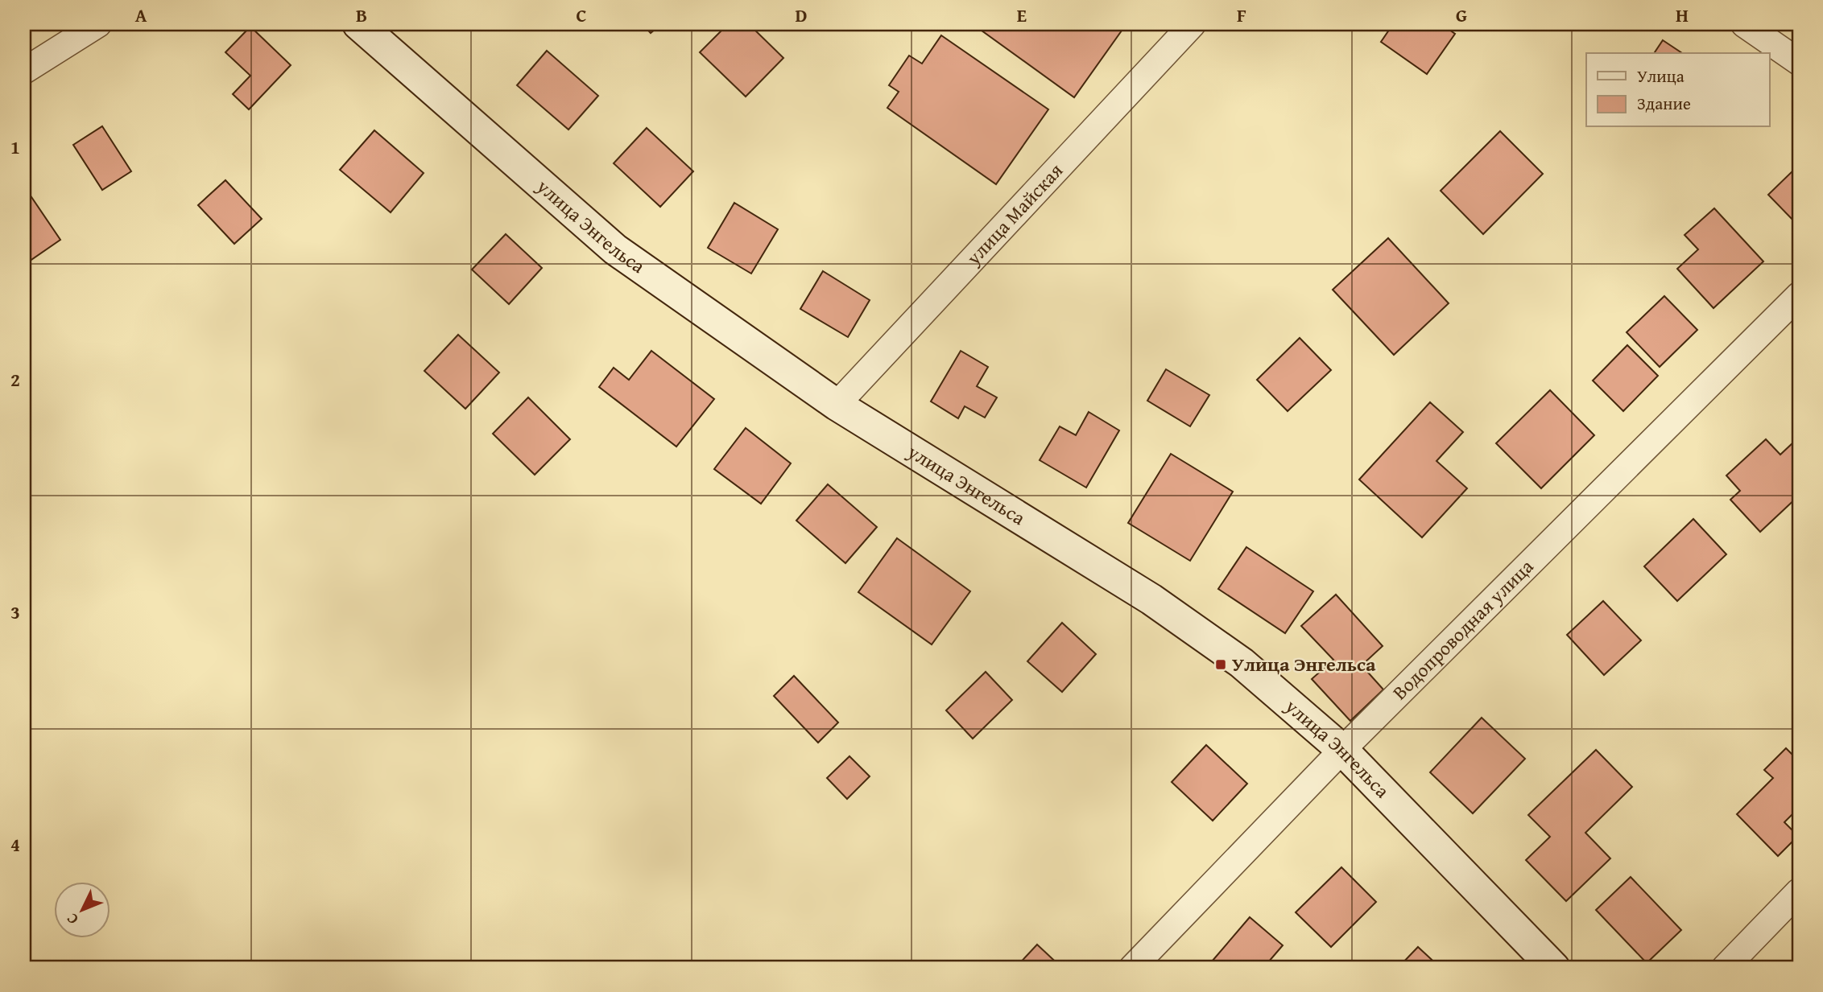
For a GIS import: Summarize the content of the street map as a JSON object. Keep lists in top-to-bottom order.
{
  "streets": {
    "street": ["улица Майская", "улица Энгельса", "Водопроводная улица"]
  },
  "crossings": [
    ["улица Майская", "улица Энгельса"],
    ["улица Энгельса", "Водопроводная улица"]
  ],
  "places": {
    "transit": ["Улица Энгельса"]
  },
  "legend": ["Улица", "Здание"],
  "north": "bottom left",
  "grid": {
    "columns": [
      "A",
      "B",
      "C",
      "D",
      "E",
      "F",
      "G",
      "H"
    ],
    "rows": [
      "1",
      "2",
      "3",
      "4"
    ]
  }
}
